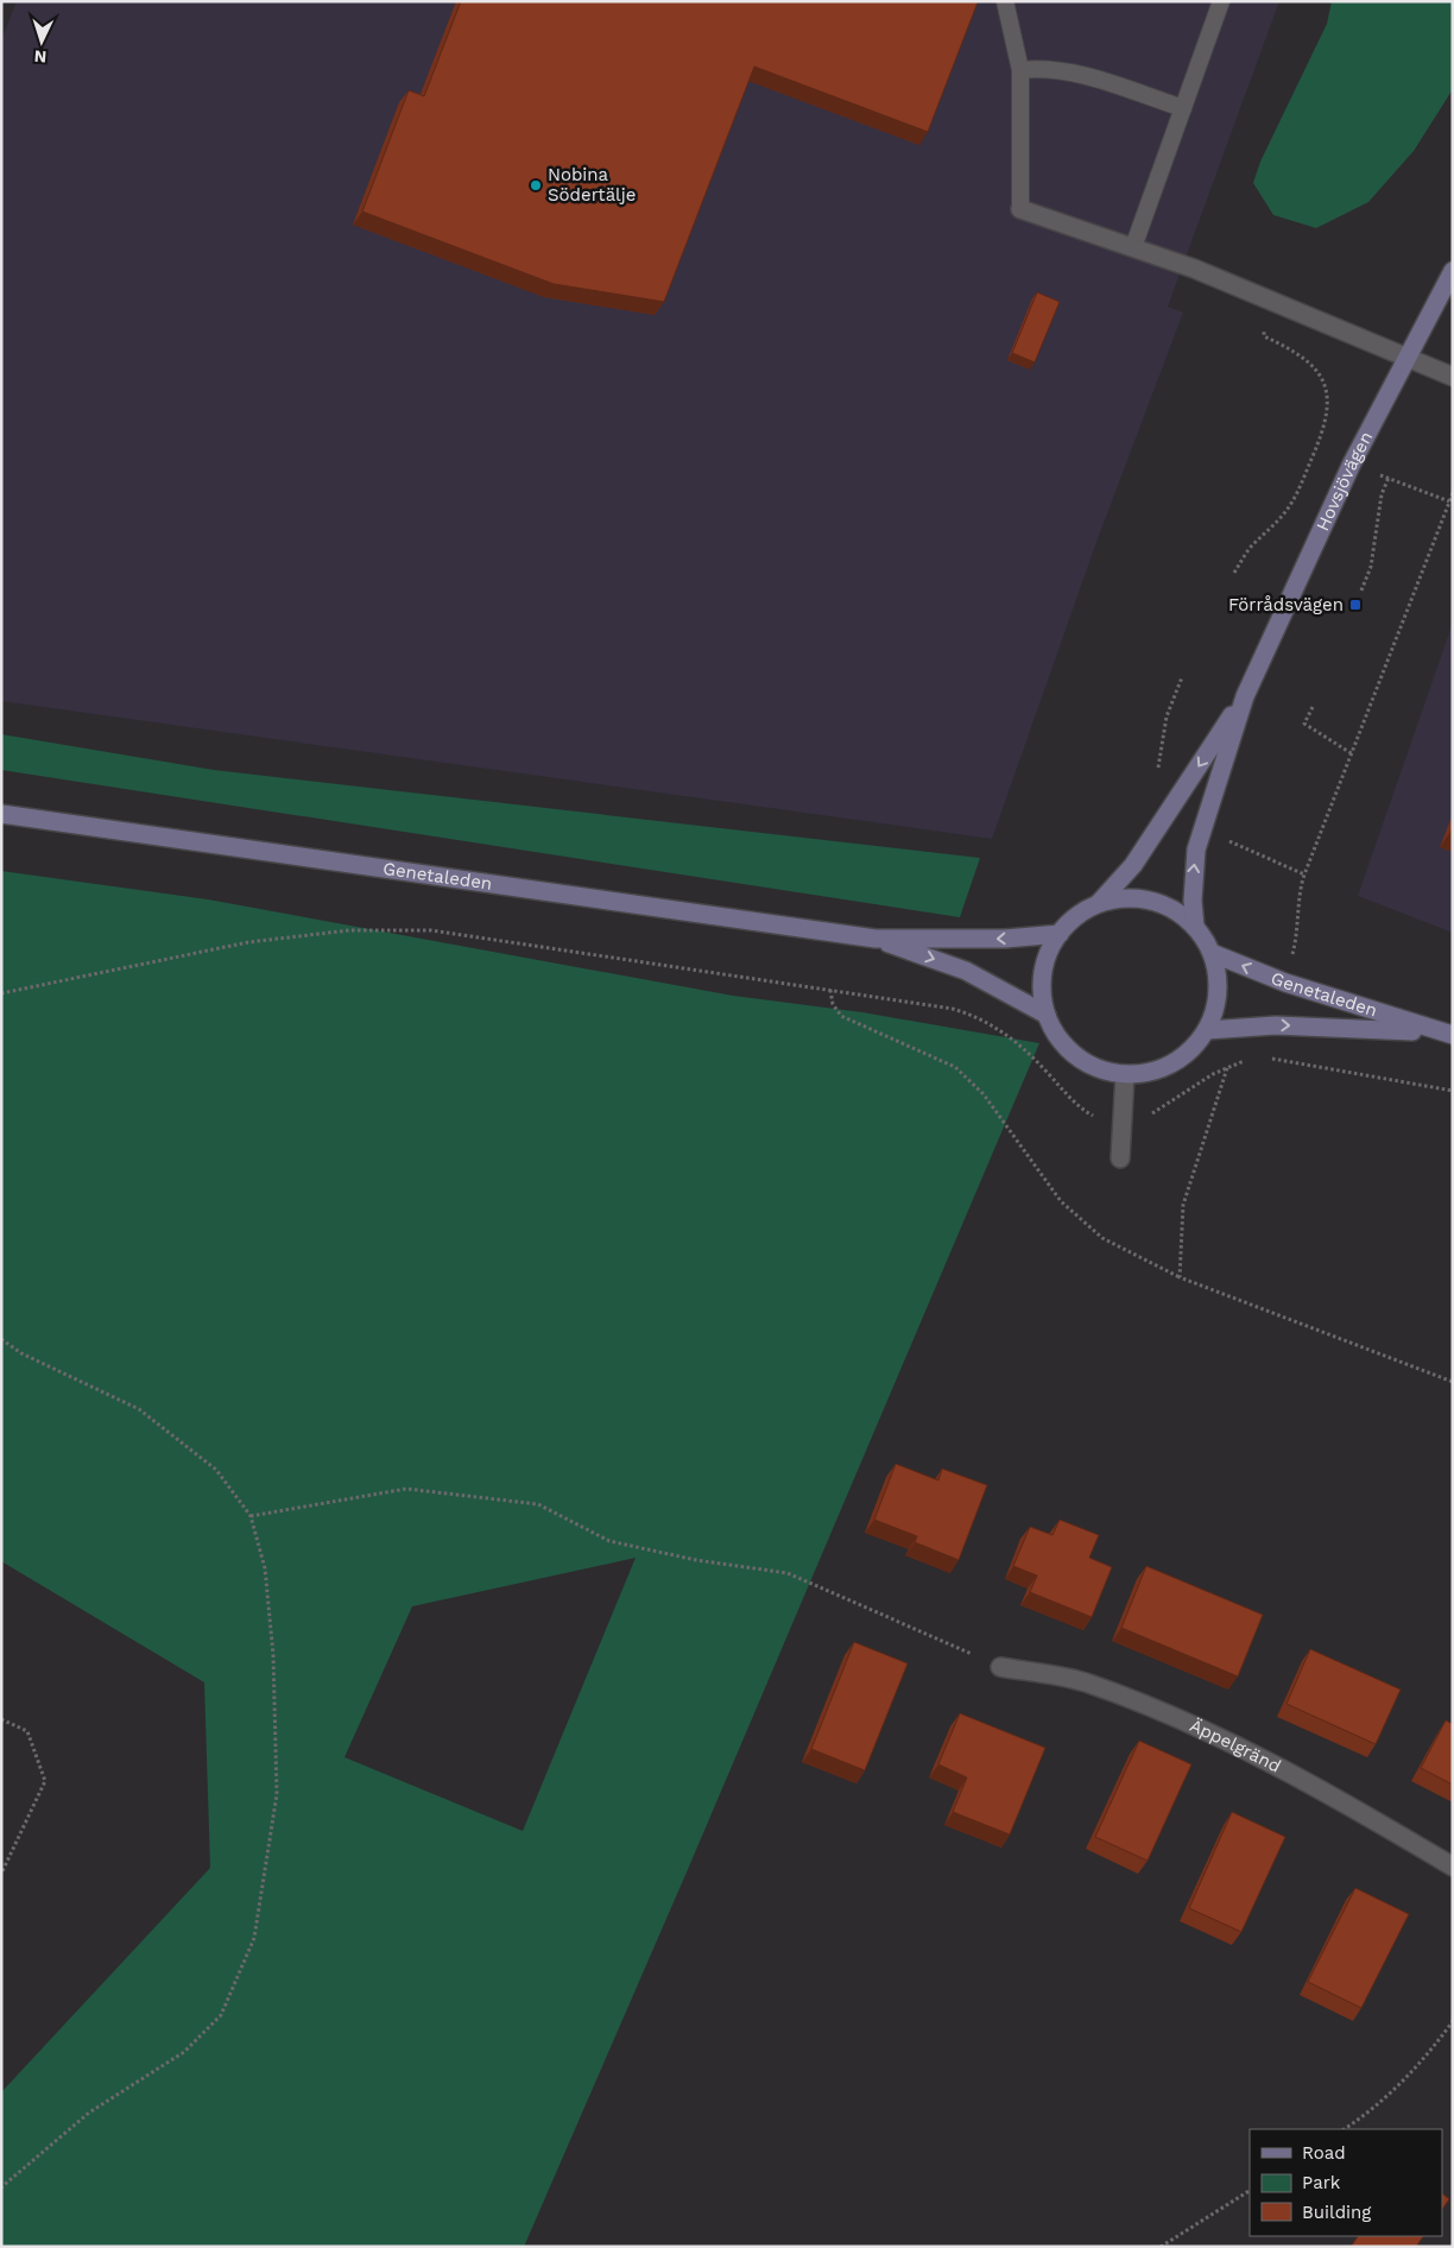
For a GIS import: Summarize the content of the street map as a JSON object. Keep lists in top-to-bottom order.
{
  "streets": {
    "main road": ["Hovsjövägen", "Genetaleden"],
    "street": ["Äppelgränd"]
  },
  "crossings": [
    ["Hovsjövägen", "Genetaleden"]
  ],
  "places": {
    "other": ["Nobina Södertälje"],
    "transit": ["Förrådsvägen"]
  },
  "legend": ["Road", "Park", "Building"],
  "north": "bottom"
}
